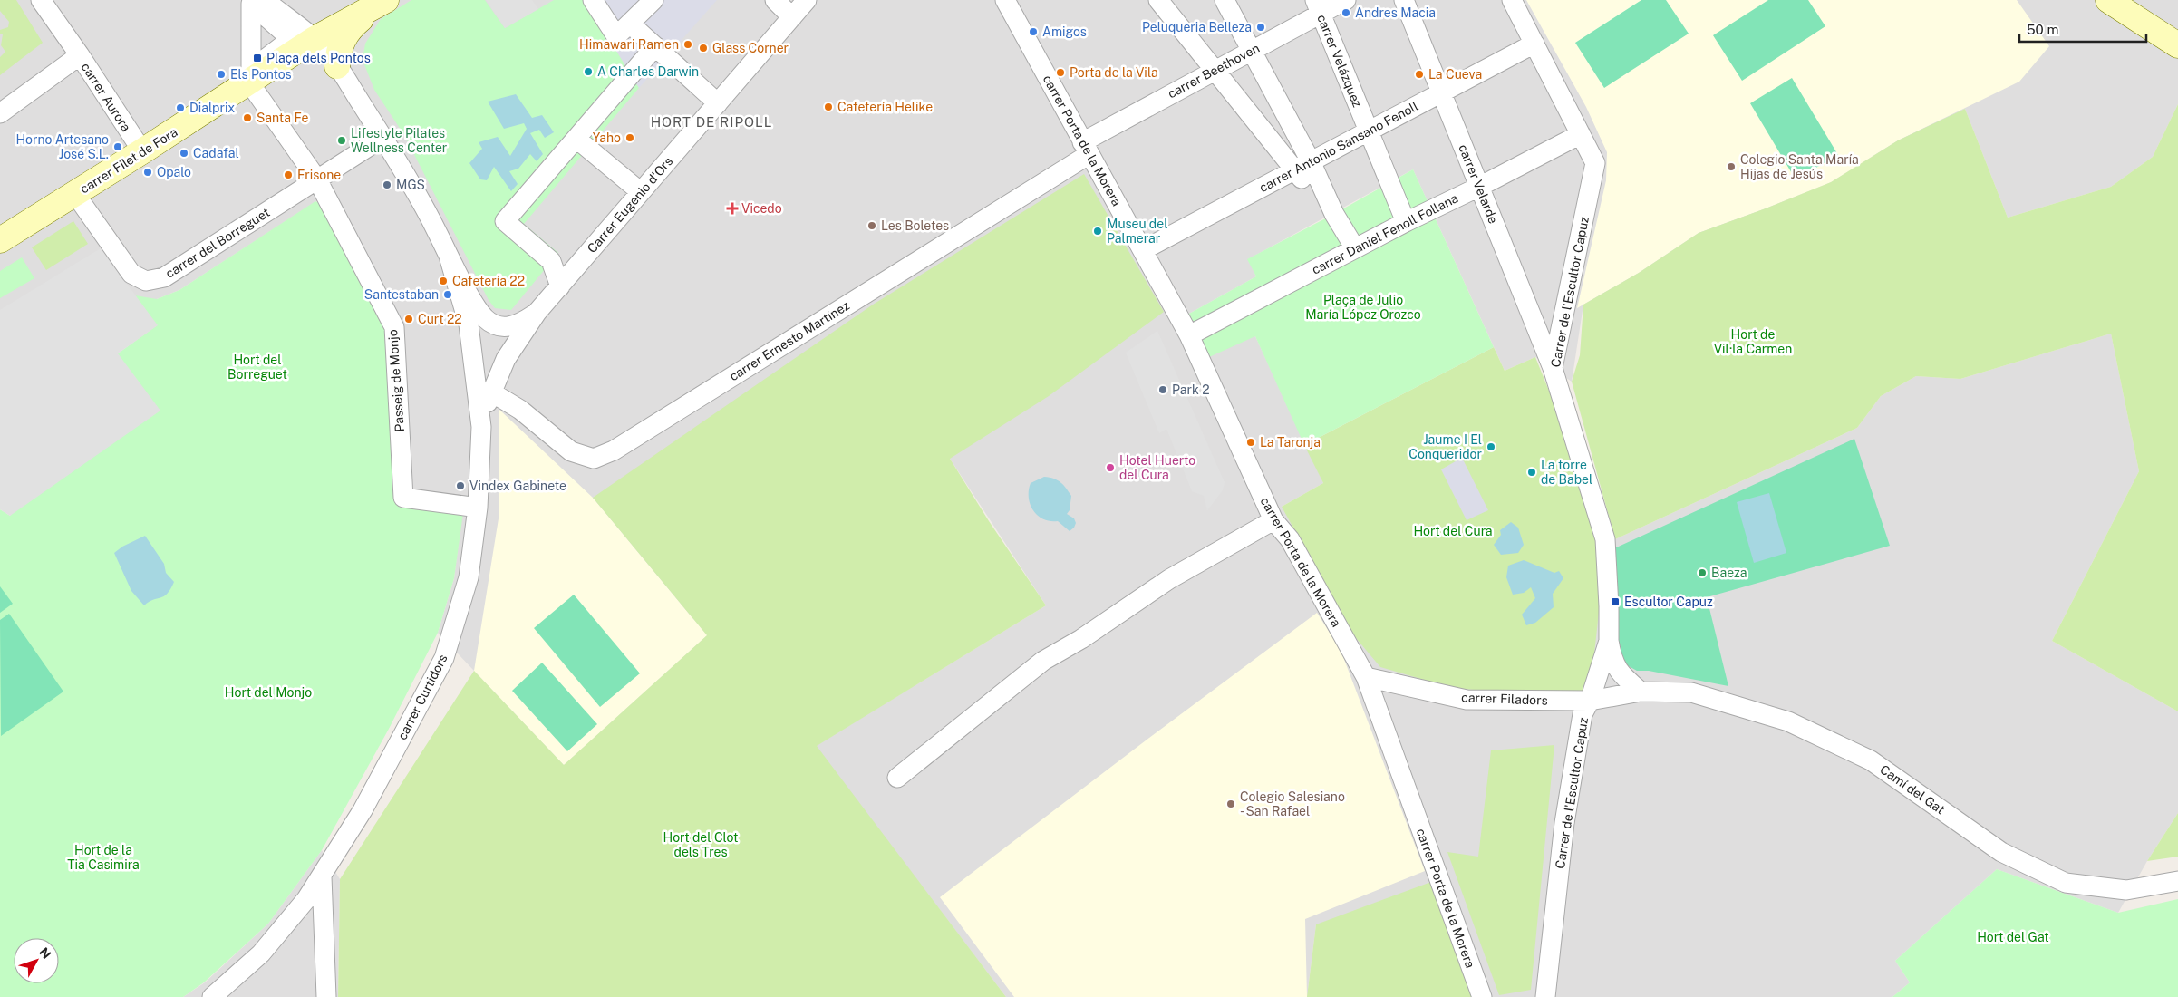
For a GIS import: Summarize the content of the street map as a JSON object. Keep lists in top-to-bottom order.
{
  "streets": {
    "street": [
      "carrer Velázquez",
      "carrer Beethoven",
      "carrer Aurora",
      "carrer Porta de la Morera",
      "carrer Antonio Sansano Fenoll",
      "carrer Filet de Fora",
      "carrer Velarde",
      "Carrer Eugenio d'Ors",
      "carrer Daniel Fenoll Follana",
      "carrer del Borreguet",
      "Carrer de l'Escultor Capuz",
      "carrer Ernesto Martínez",
      "Passeig de Monjo",
      "carrer Curtidors",
      "carrer Filadors",
      "Camí del Gat"
    ]
  },
  "crossings": [
    ["carrer Velázquez", "carrer Beethoven"],
    ["carrer Velázquez", "carrer Antonio Sansano Fenoll"],
    ["carrer Velázquez", "carrer Daniel Fenoll Follana"],
    ["carrer Beethoven", "carrer Porta de la Morera"],
    ["carrer Beethoven", "carrer Ernesto Martínez"],
    ["carrer Aurora", "carrer Filet de Fora"],
    ["carrer Porta de la Morera", "carrer Antonio Sansano Fenoll"],
    ["carrer Porta de la Morera", "carrer Daniel Fenoll Follana"],
    ["carrer Porta de la Morera", "carrer Ernesto Martínez"],
    ["carrer Porta de la Morera", "carrer Filadors"],
    ["carrer Antonio Sansano Fenoll", "carrer Velarde"],
    ["carrer Antonio Sansano Fenoll", "Carrer de l'Escultor Capuz"],
    ["carrer Filet de Fora", "carrer del Borreguet"],
    ["carrer Filet de Fora", "carrer Curtidors"],
    ["carrer Velarde", "carrer Daniel Fenoll Follana"],
    ["carrer Velarde", "Carrer de l'Escultor Capuz"],
    ["Carrer Eugenio d'Ors", "carrer Ernesto Martínez"],
    ["Carrer Eugenio d'Ors", "carrer Curtidors"],
    ["carrer Daniel Fenoll Follana", "Carrer de l'Escultor Capuz"],
    ["carrer del Borreguet", "Passeig de Monjo"],
    ["carrer del Borreguet", "carrer Curtidors"],
    ["Carrer de l'Escultor Capuz", "carrer Filadors"],
    ["Carrer de l'Escultor Capuz", "Camí del Gat"],
    ["Passeig de Monjo", "carrer Curtidors"],
    ["carrer Filadors", "Camí del Gat"]
  ],
  "districts": ["HORT DE RIPOLL"],
  "parks": [
    "Plaça de Julio María López Orozco",
    "Hort de Vil·la Carmen",
    "Hort del Borreguet",
    "Hort del Cura",
    "Hort del Monjo",
    "Hort del Clot dels Tres",
    "Hort de la Tia Casimira",
    "Hort del Gat"
  ],
  "places": {
    "other": [
      "Andres Macia",
      "Peluqueria Belleza",
      "Amigos",
      "Himawari Ramen",
      "Glass Corner",
      "A Charles Darwin",
      "Porta de la Vila",
      "Els Pontos",
      "La Cueva",
      "Cafetería Helike",
      "Dialprix",
      "Santa Fe",
      "Yaho",
      "Lifestyle Pilates Wellness Center",
      "Horno Artesano José S.L.",
      "Cadafal",
      "Colegio Santa María Hijas de Jesús",
      "Opalo",
      "Frisone",
      "MGS",
      "Les Boletes",
      "Museu del Palmerar",
      "Cafetería 22",
      "Santestaban",
      "Curt 22",
      "Park 2",
      "La Taronja",
      "Jaume I El Conqueridor",
      "Hotel Huerto del Cura",
      "La torre de Babel",
      "Vindex Gabinete",
      "Baeza",
      "Colegio Salesiano - San Rafael"
    ],
    "transit": ["Plaça dels Pontos", "Escultor Capuz"],
    "health": ["Vicedo"]
  },
  "scale_bar": "50 m",
  "north": "top right"
}
